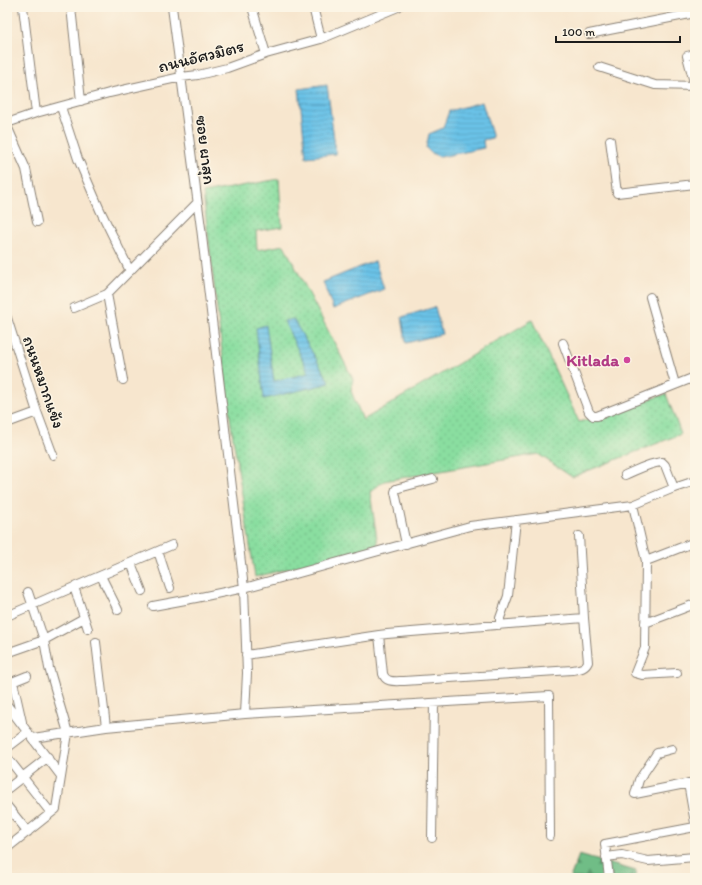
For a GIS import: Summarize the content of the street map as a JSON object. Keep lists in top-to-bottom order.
{
  "streets": {
    "street": ["ถนนอัศวมิตร", "ซอย ผาสุก", "ถนนหมากแข้ง"]
  },
  "crossings": [
    ["ถนนอัศวมิตร", "ซอย ผาสุก"]
  ],
  "places": ["Kitlada"],
  "scale_bar": "100 m"
}
